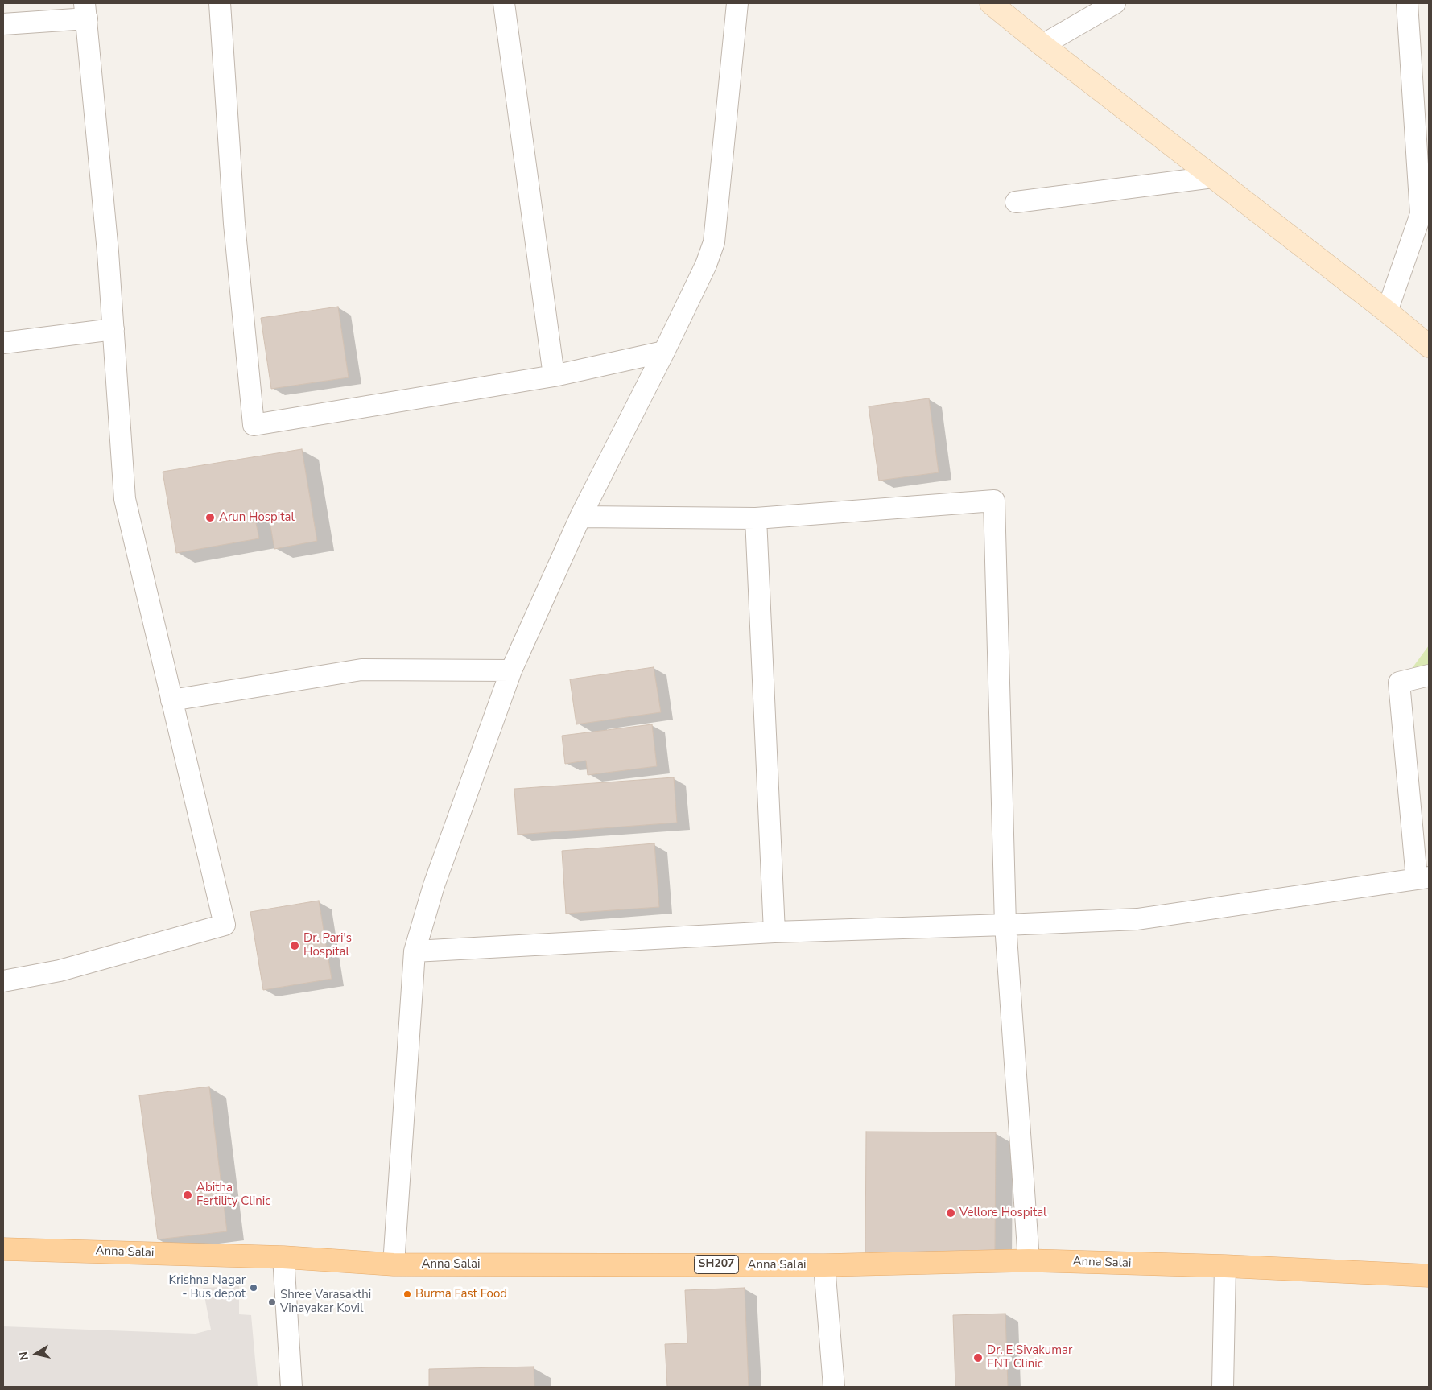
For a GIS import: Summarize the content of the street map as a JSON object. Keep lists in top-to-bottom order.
{
  "streets": {
    "main road": ["Anna Salai", "SH207"]
  },
  "places": [
    "Arun Hospital",
    "Dr. Pari's Hospital",
    "Abitha Fertility Clinic",
    "Vellore Hospital",
    "Krishna Nagar - Bus depot",
    "Burma Fast Food",
    "Shree Varasakthi Vinayakar Kovil",
    "Dr. E Sivakumar ENT Clinic"
  ],
  "north": "left"
}
